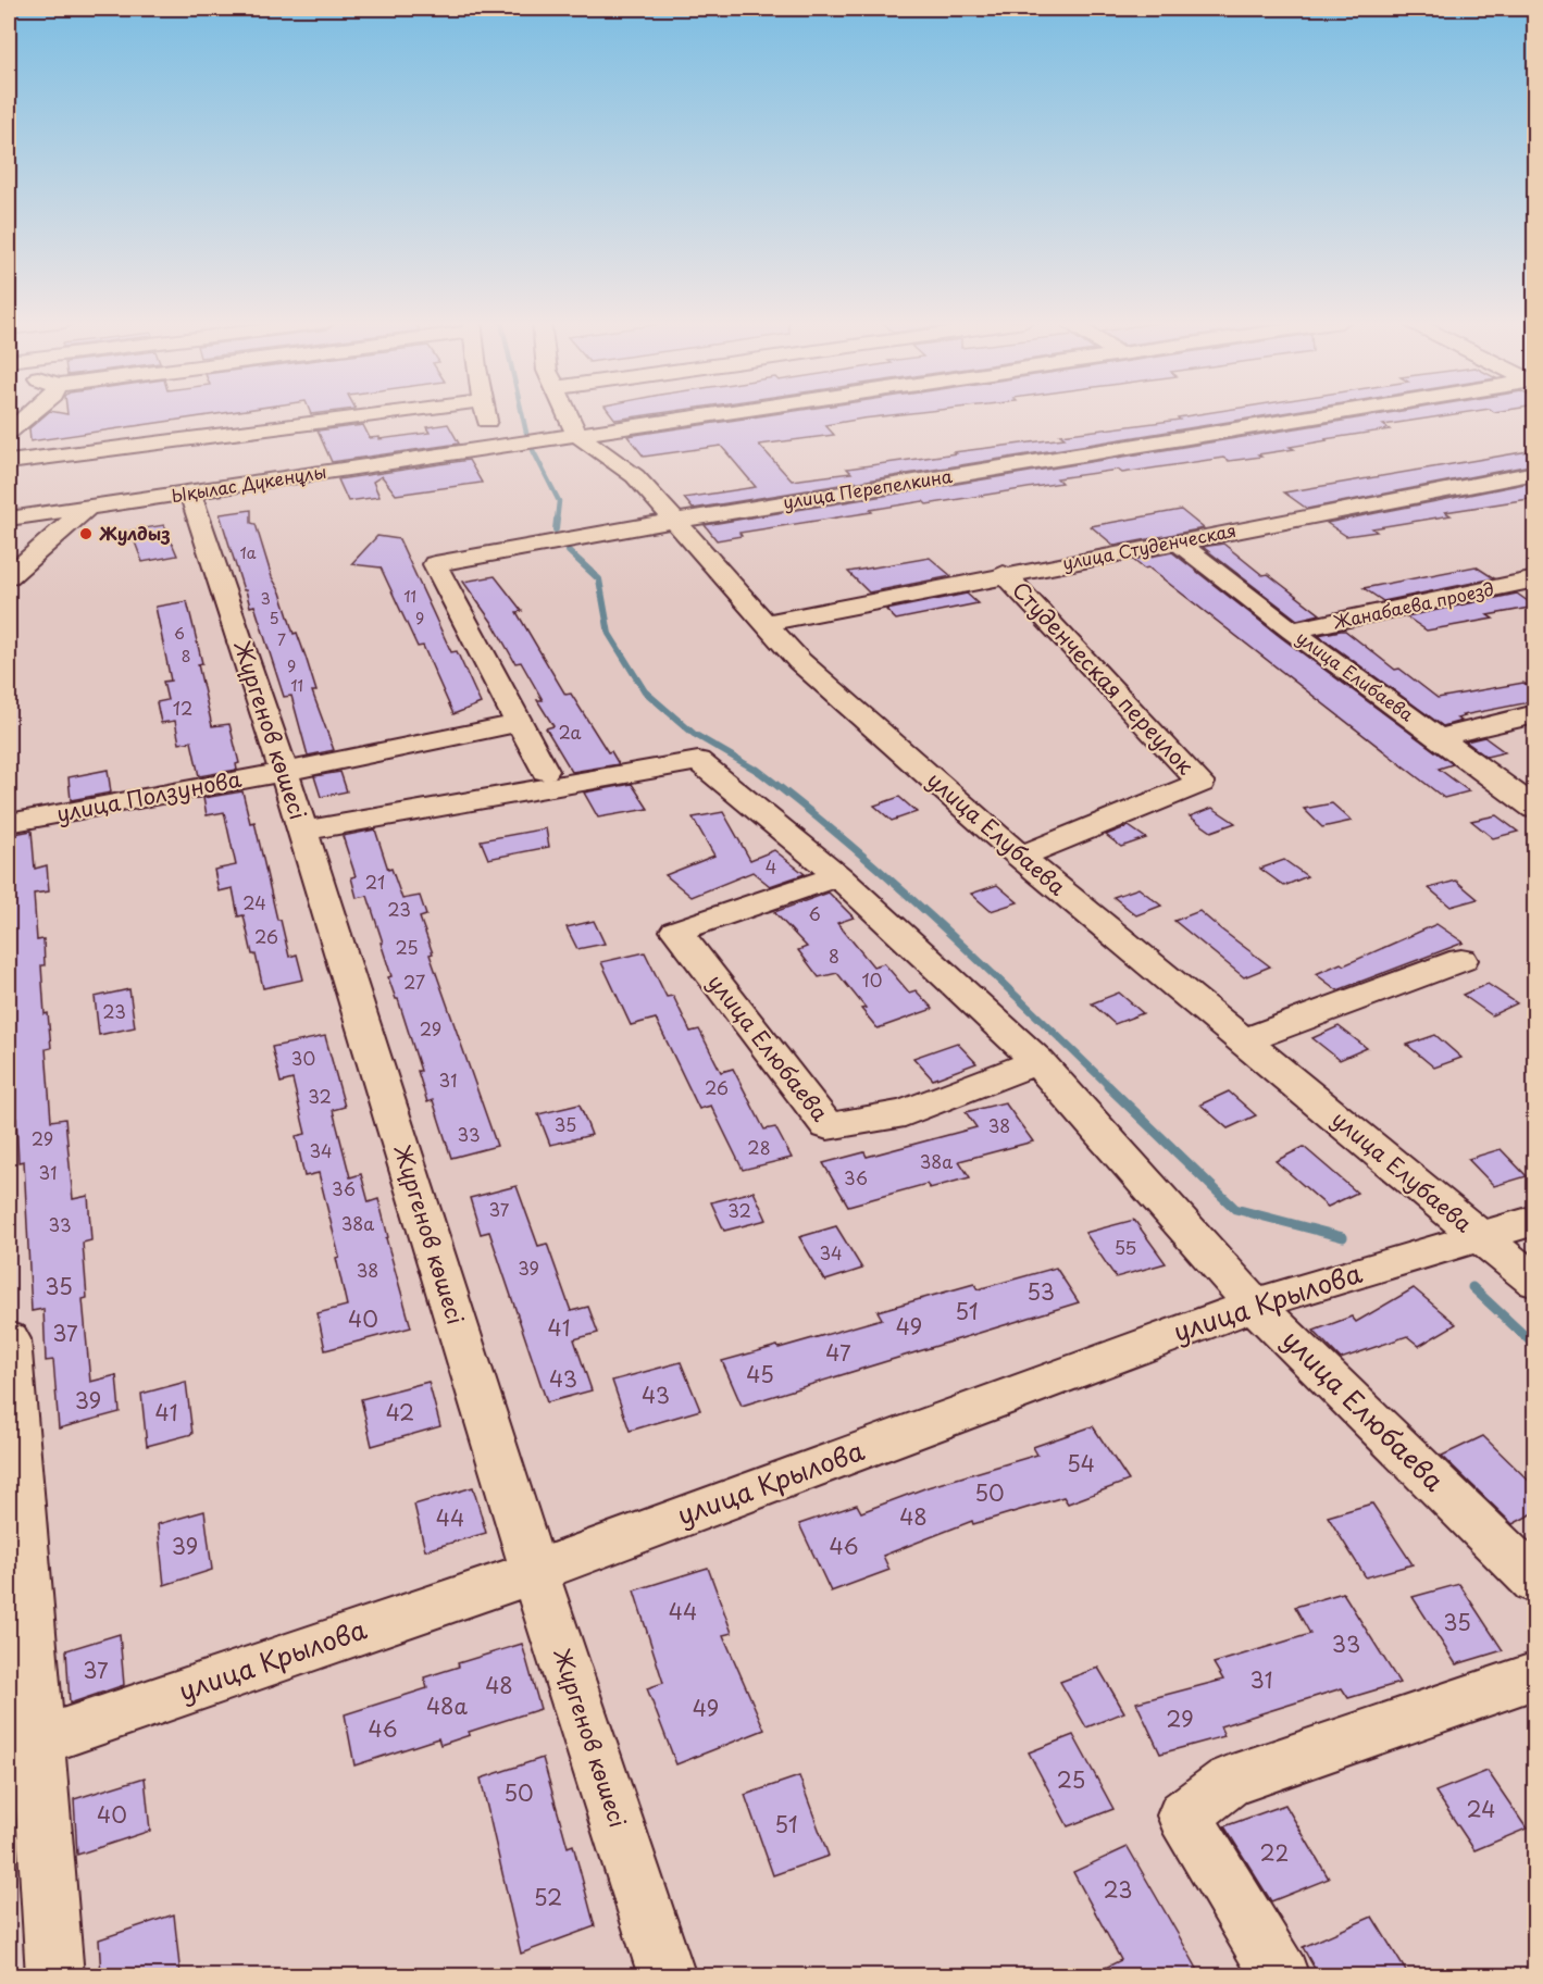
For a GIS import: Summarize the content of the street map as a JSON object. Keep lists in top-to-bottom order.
{
  "streets": {
    "street": [
      "Ықылас Дүкенұлы",
      "улица Перепелкина",
      "улица Студенческая",
      "Жанабаева проезд",
      "улица Елибаева",
      "Студенческая переулок",
      "Жүргенов көшесі",
      "улица Ползунова",
      "улица Елубаева",
      "улица Елюбаева",
      "улица Крылова"
    ]
  },
  "crossings": [
    ["Ықылас Дүкенұлы", "Жүргенов көшесі"],
    ["Ықылас Дүкенұлы", "улица Елубаева"],
    ["улица Перепелкина", "улица Ползунова"],
    ["улица Перепелкина", "улица Елубаева"],
    ["улица Студенческая", "улица Елибаева"],
    ["улица Студенческая", "Студенческая переулок"],
    ["улица Студенческая", "улица Елубаева"],
    ["Жанабаева проезд", "улица Елибаева"],
    ["Студенческая переулок", "улица Елубаева"],
    ["Жүргенов көшесі", "улица Ползунова"],
    ["Жүргенов көшесі", "улица Елюбаева"],
    ["Жүргенов көшесі", "улица Крылова"],
    ["улица Елубаева", "улица Крылова"],
    ["улица Елюбаева", "улица Крылова"]
  ],
  "places": ["Жулдыз"],
  "house_numbers": [
    "1а",
    "11",
    "3",
    "5",
    "9",
    "6",
    "7",
    "8",
    "9",
    "11",
    "12",
    "2а",
    "4",
    "21",
    "24",
    "23",
    "6",
    "26",
    "25",
    "8",
    "10",
    "27",
    "23",
    "29",
    "30",
    "31",
    "26",
    "32",
    "35",
    "38",
    "33",
    "29",
    "28",
    "34",
    "38а",
    "31",
    "36",
    "36",
    "37",
    "32",
    "38а",
    "33",
    "55",
    "34",
    "39",
    "38",
    "35",
    "53",
    "51",
    "40",
    "49",
    "41",
    "37",
    "47",
    "45",
    "43",
    "43",
    "39",
    "41",
    "42",
    "54",
    "50",
    "48",
    "44",
    "39",
    "46",
    "44",
    "35",
    "33",
    "37",
    "31",
    "48",
    "48а",
    "49",
    "29",
    "46",
    "25",
    "50",
    "24",
    "40",
    "51",
    "22",
    "23",
    "52"
  ]
}
